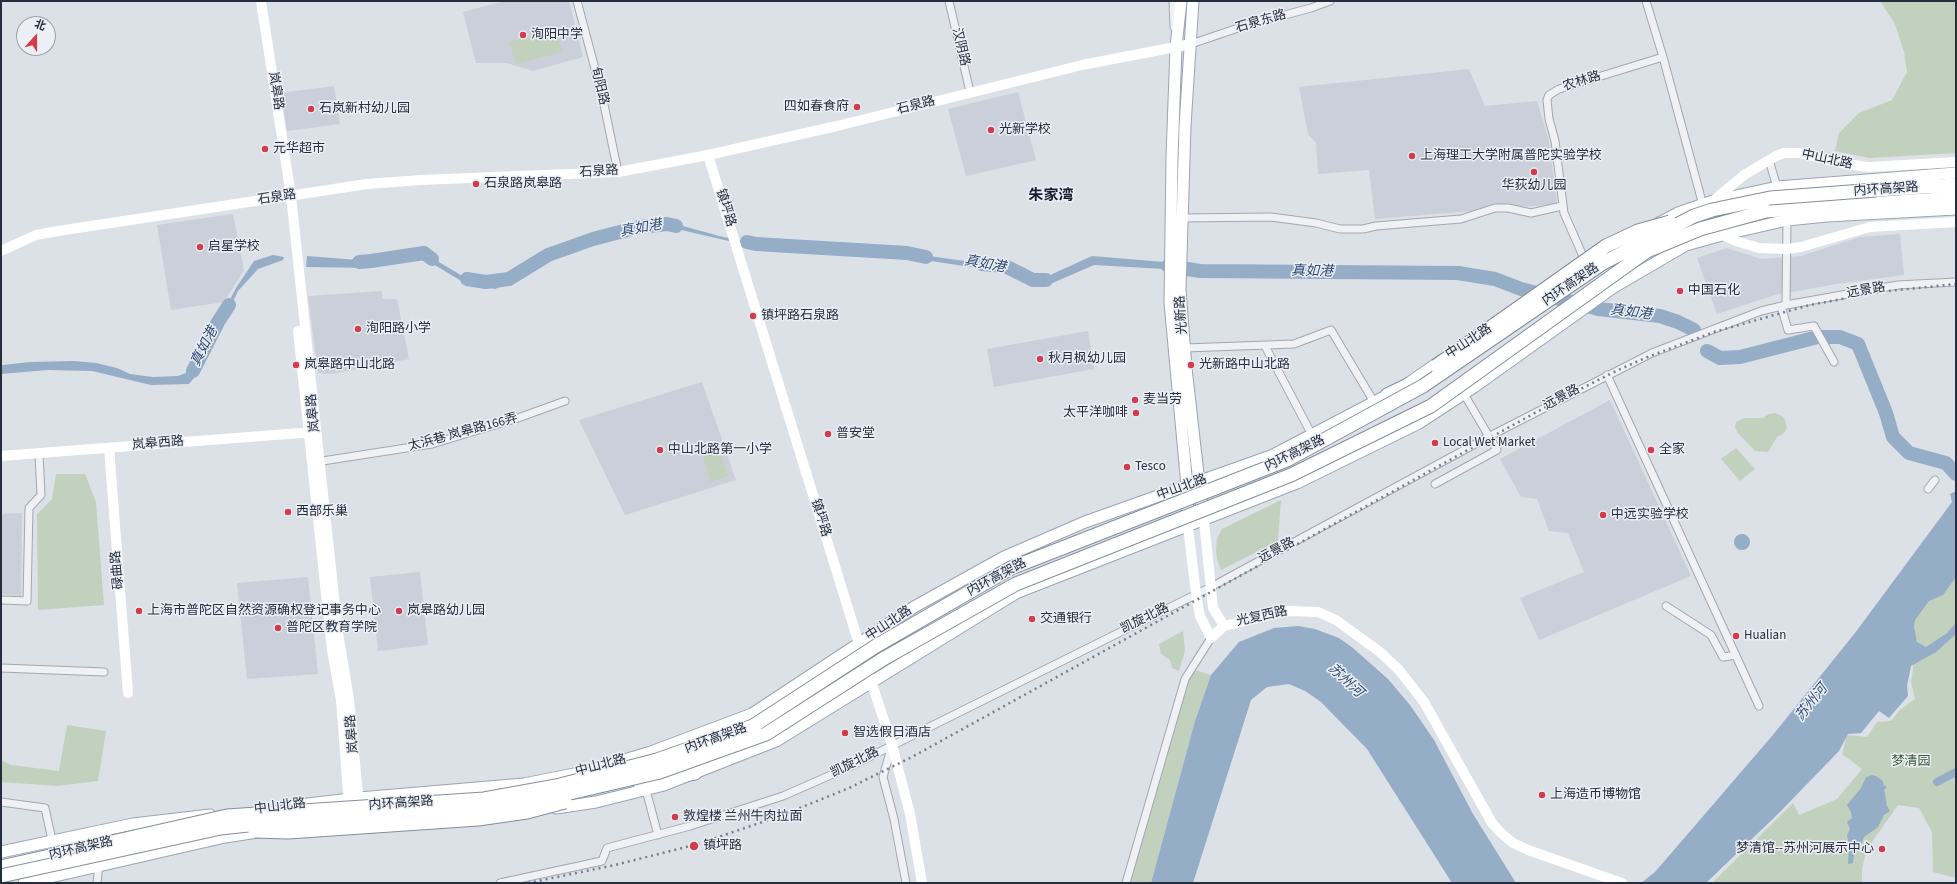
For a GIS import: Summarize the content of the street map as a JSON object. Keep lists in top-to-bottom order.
{
  "streets": {
    "highway": ["内环高架路"],
    "main road": [
      "岚皋路",
      "石泉路",
      "中山北路",
      "镇坪路",
      "光新路",
      "岚皋西路",
      "碌曲路",
      "光复西路"
    ],
    "street": [
      "石泉东路",
      "汉阴路",
      "农林路",
      "旬阳路",
      "远景路",
      "太浜巷 岚皋路166弄",
      "凯旋北路"
    ]
  },
  "crossings": [
    ["石泉东路", "石泉路"],
    ["石泉东路", "光新路"],
    ["汉阴路", "石泉路"],
    ["农林路", "中山北路"],
    ["旬阳路", "石泉路"],
    ["岚皋路", "石泉路"],
    ["岚皋路", "中山北路"],
    ["岚皋路", "太浜巷 岚皋路166弄"],
    ["岚皋路", "岚皋西路"],
    ["石泉路", "镇坪路"],
    ["石泉路", "光新路"],
    ["中山北路", "内环高架路"],
    ["中山北路", "镇坪路"],
    ["中山北路", "光新路"],
    ["镇坪路", "凯旋北路"],
    ["远景路", "光新路"],
    ["远景路", "凯旋北路"],
    ["光新路", "光复西路"],
    ["光新路", "凯旋北路"],
    ["岚皋西路", "碌曲路"]
  ],
  "districts": ["朱家湾"],
  "water": ["真如港", "苏州河"],
  "parks": ["梦清园"],
  "places": [
    "洵阳中学",
    "四如春食府",
    "石岚新村幼儿园",
    "光新学校",
    "元华超市",
    "上海理工大学附属普陀实验学校",
    "华荻幼儿园",
    "石泉路岚皋路",
    "启星学校",
    "中国石化",
    "镇坪路石泉路",
    "洵阳路小学",
    "秋月枫幼儿园",
    "岚皋路中山北路",
    "光新路中山北路",
    "麦当劳",
    "太平洋咖啡",
    "普安堂",
    "Local Wet Market",
    "中山北路第一小学",
    "全家",
    "Tesco",
    "西部乐巢",
    "中远实验学校",
    "上海市普陀区自然资源确权登记事务中心",
    "岚皋路幼儿园",
    "交通银行",
    "普陀区教育学院",
    "Hualian",
    "智选假日酒店",
    "上海造币博物馆",
    "敦煌楼 兰州牛肉拉面",
    "镇坪路",
    "梦清馆--苏州河展示中心"
  ],
  "north": "top"
}
